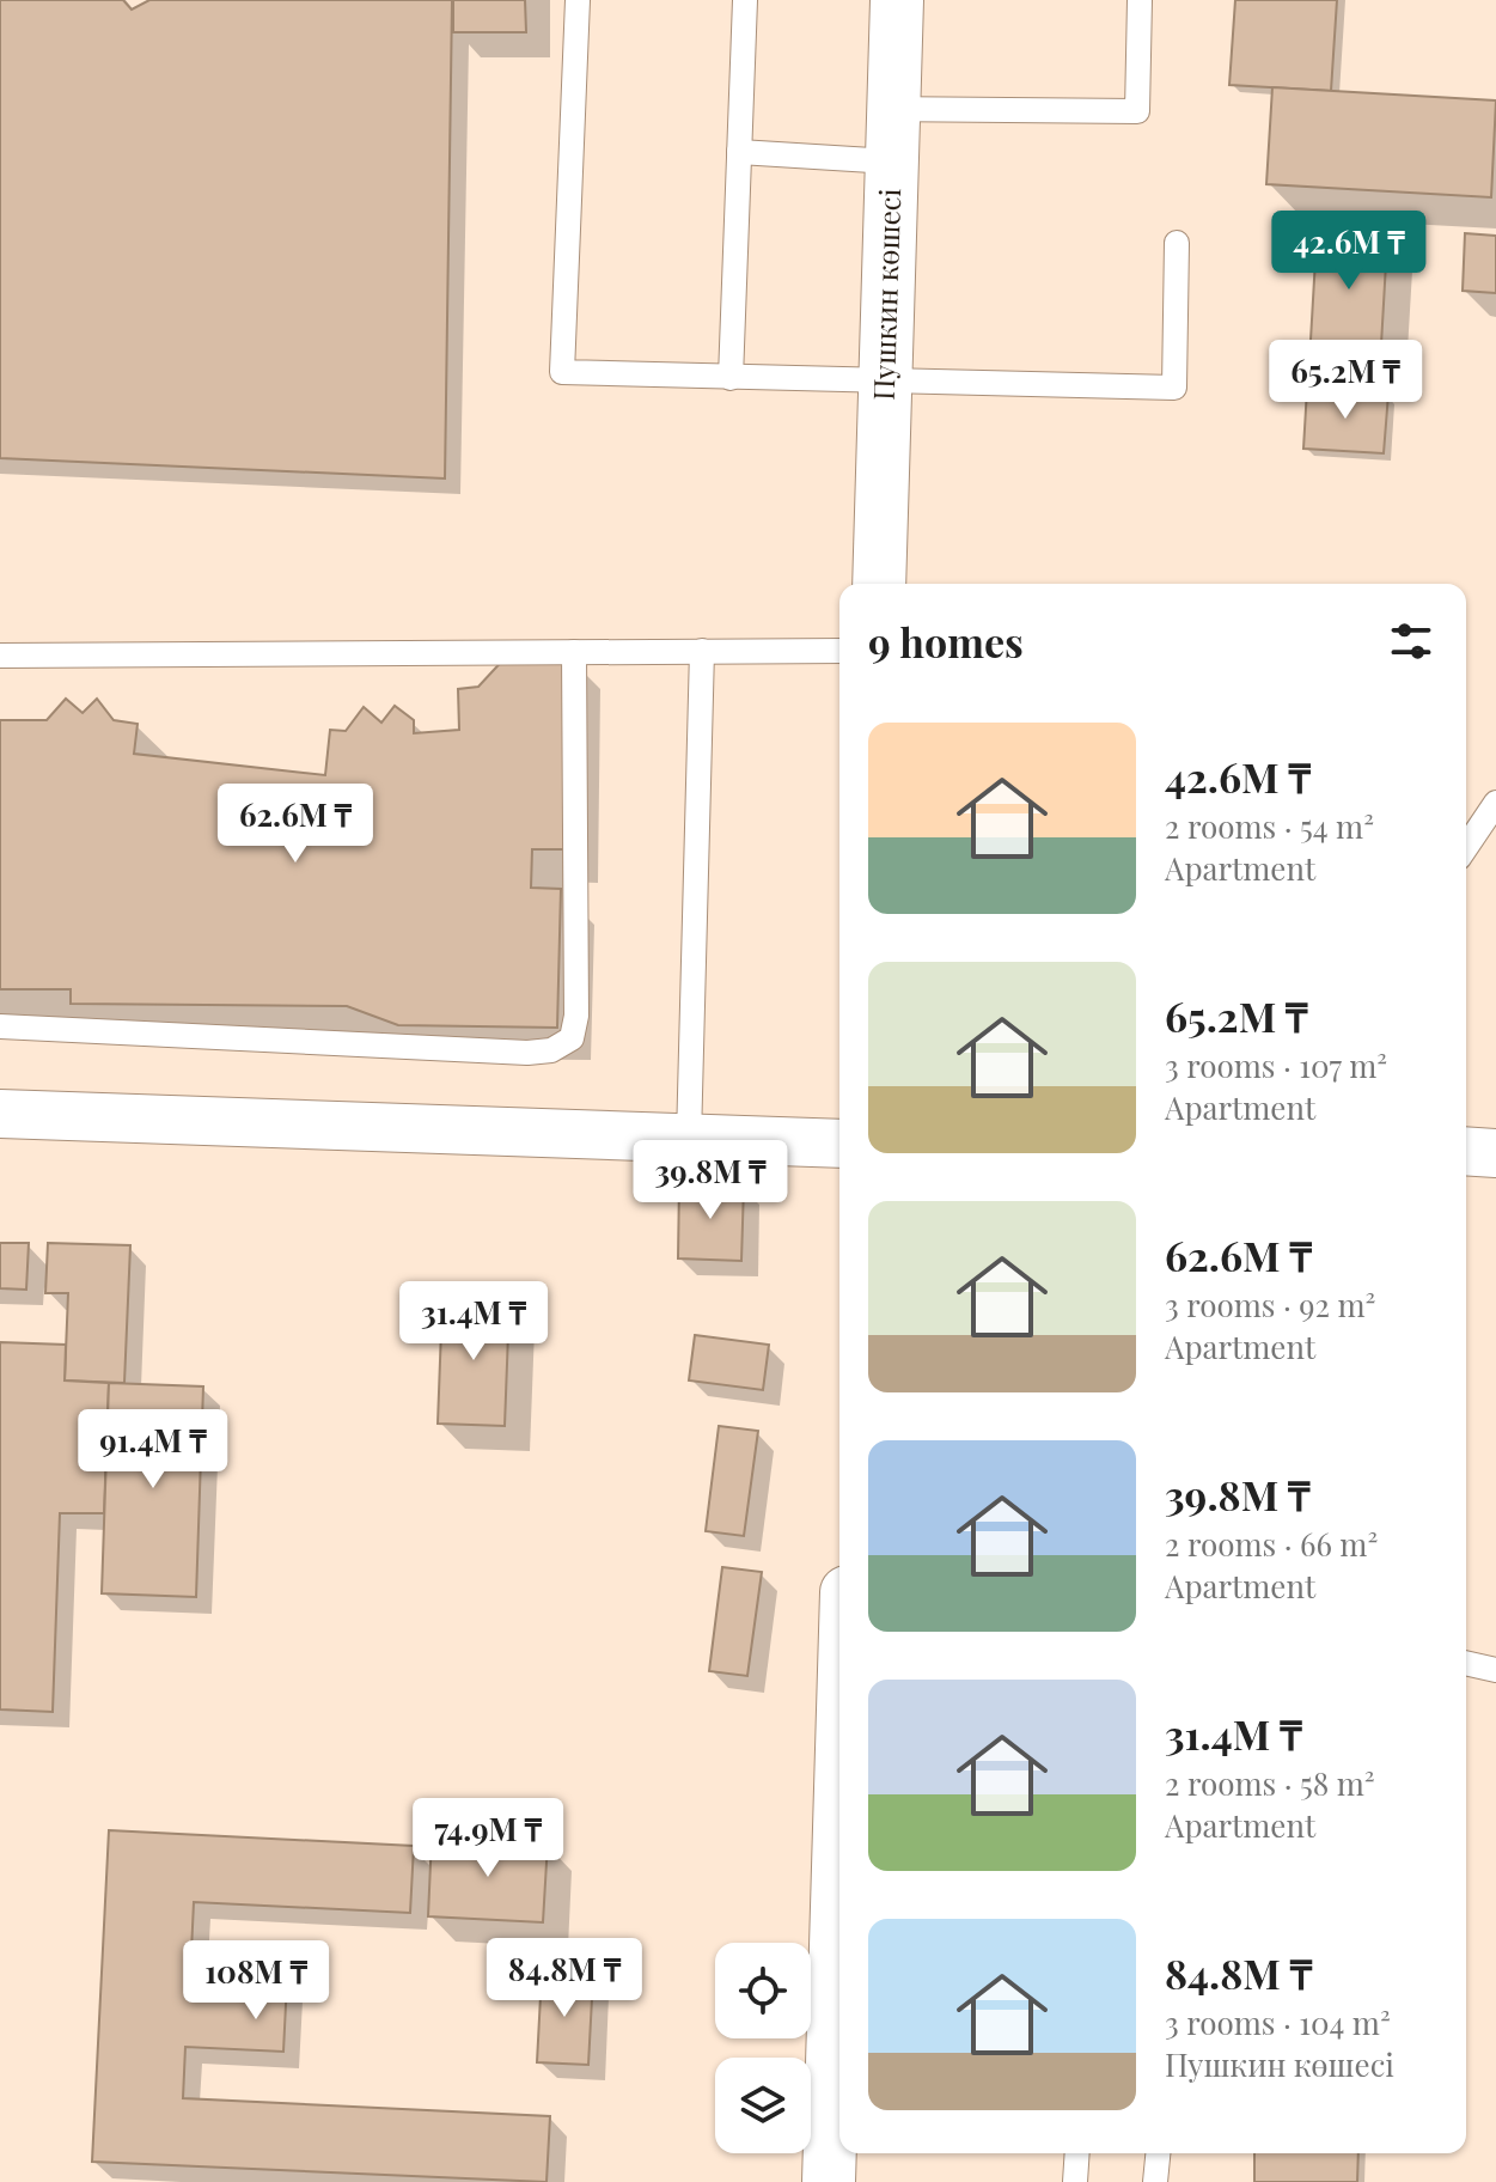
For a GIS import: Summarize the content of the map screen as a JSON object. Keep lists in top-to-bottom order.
{
  "streets": {
    "main road": ["Пушкин көшесі"]
  },
  "page": {
    "price": [
      "42.6M ₸",
      "65.2M ₸",
      "62.6M ₸",
      "39.8M ₸",
      "31.4M ₸",
      "91.4M ₸",
      "74.9M ₸",
      "84.8M ₸",
      "108M ₸"
    ],
    "heading": "9 homes",
    "list": [
      {
        "name": "42.6M ₸",
        "note": "2 rooms · 54 m² · Apartment"
      },
      {
        "name": "65.2M ₸",
        "note": "3 rooms · 107 m² · Apartment"
      },
      {
        "name": "62.6M ₸",
        "note": "3 rooms · 92 m² · Apartment"
      },
      {
        "name": "39.8M ₸",
        "note": "2 rooms · 66 m² · Apartment"
      },
      {
        "name": "31.4M ₸",
        "note": "2 rooms · 58 m² · Apartment"
      },
      {
        "name": "84.8M ₸",
        "note": "3 rooms · 104 m² · Пушкин көшесі"
      }
    ]
  }
}
